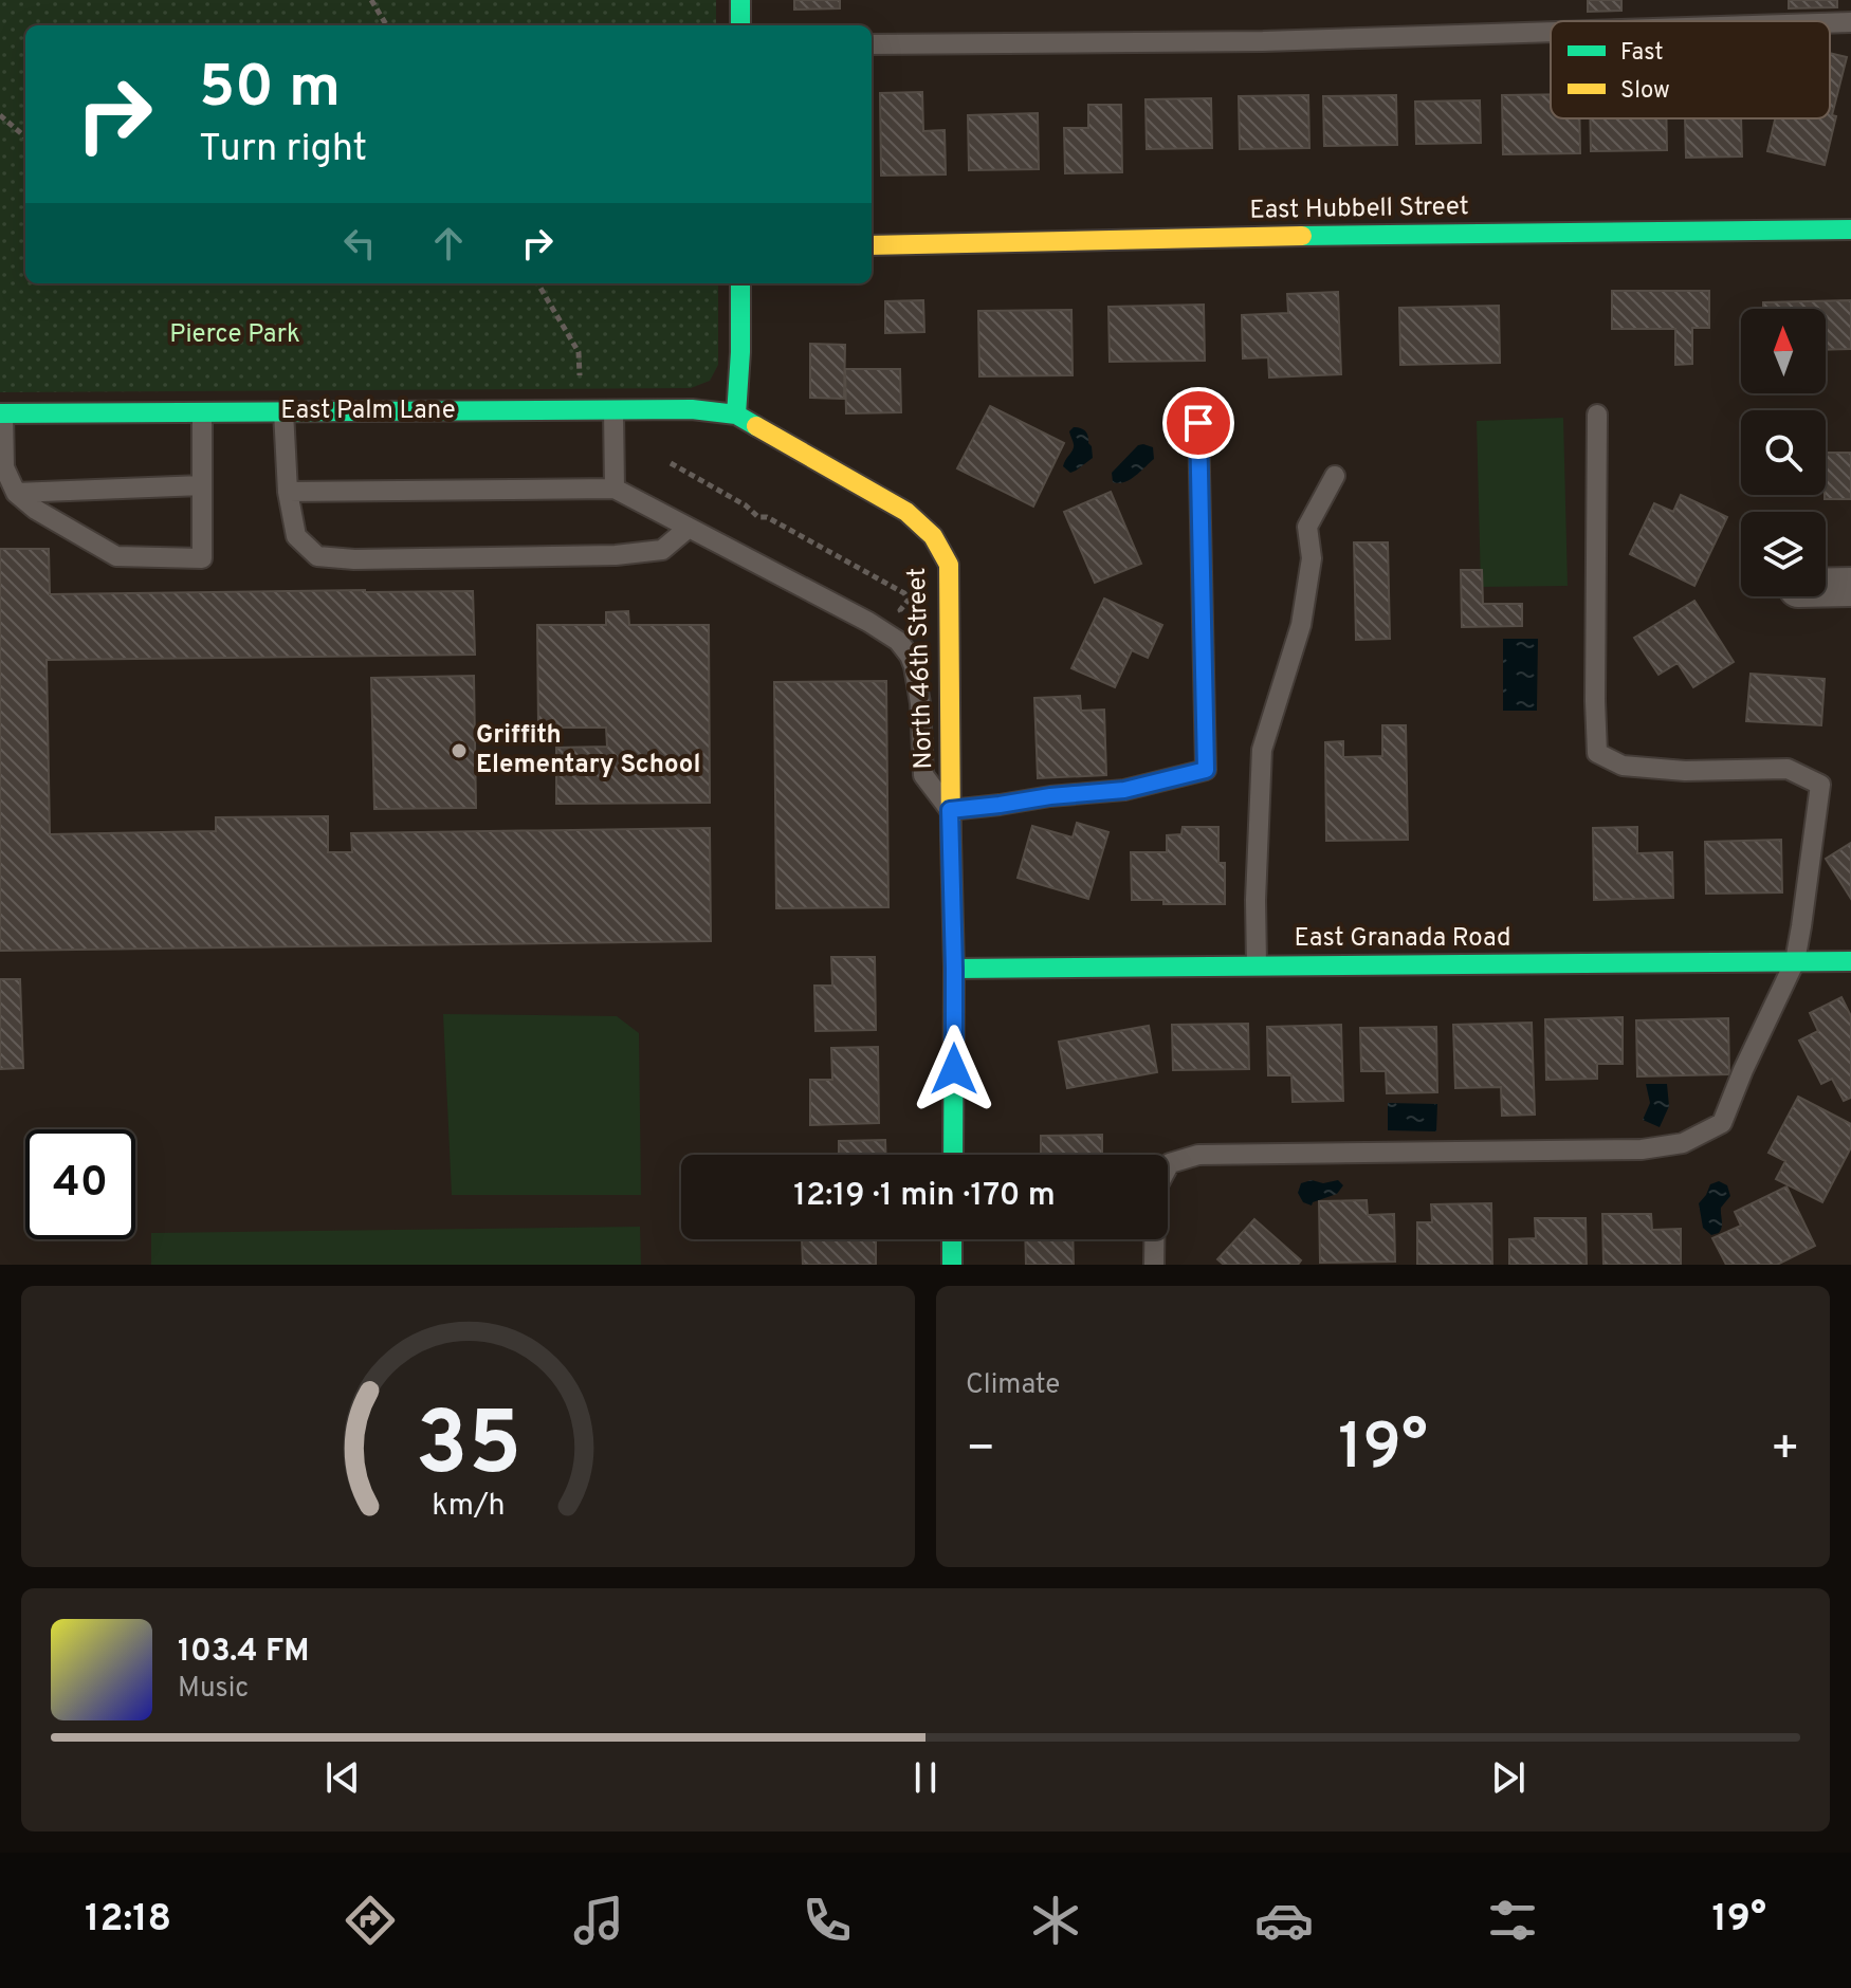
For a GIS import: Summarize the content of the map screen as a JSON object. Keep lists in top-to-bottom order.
{
  "streets": {
    "street": [
      "East Hubbell Street",
      "East Palm Lane",
      "North 46th Street",
      "East Granada Road"
    ]
  },
  "crossings": [
    ["East Palm Lane", "North 46th Street"],
    ["North 46th Street", "East Granada Road"]
  ],
  "parks": ["Pierce Park"],
  "places": ["Griffith Elementary School"],
  "legend": ["Fast", "Slow"],
  "north": "top",
  "page": {
    "turn": ["50 m", "Turn right"],
    "limit": "40",
    "trip": "12:19 · 1 min · 170 m",
    "tile": "Climate",
    "heat": ["−", "19°", "+"],
    "song": ["103.4 FM", "Music"],
    "tabs": ["12:18", "19°"],
    "gauge": ["35", "km/h"]
  }
}
